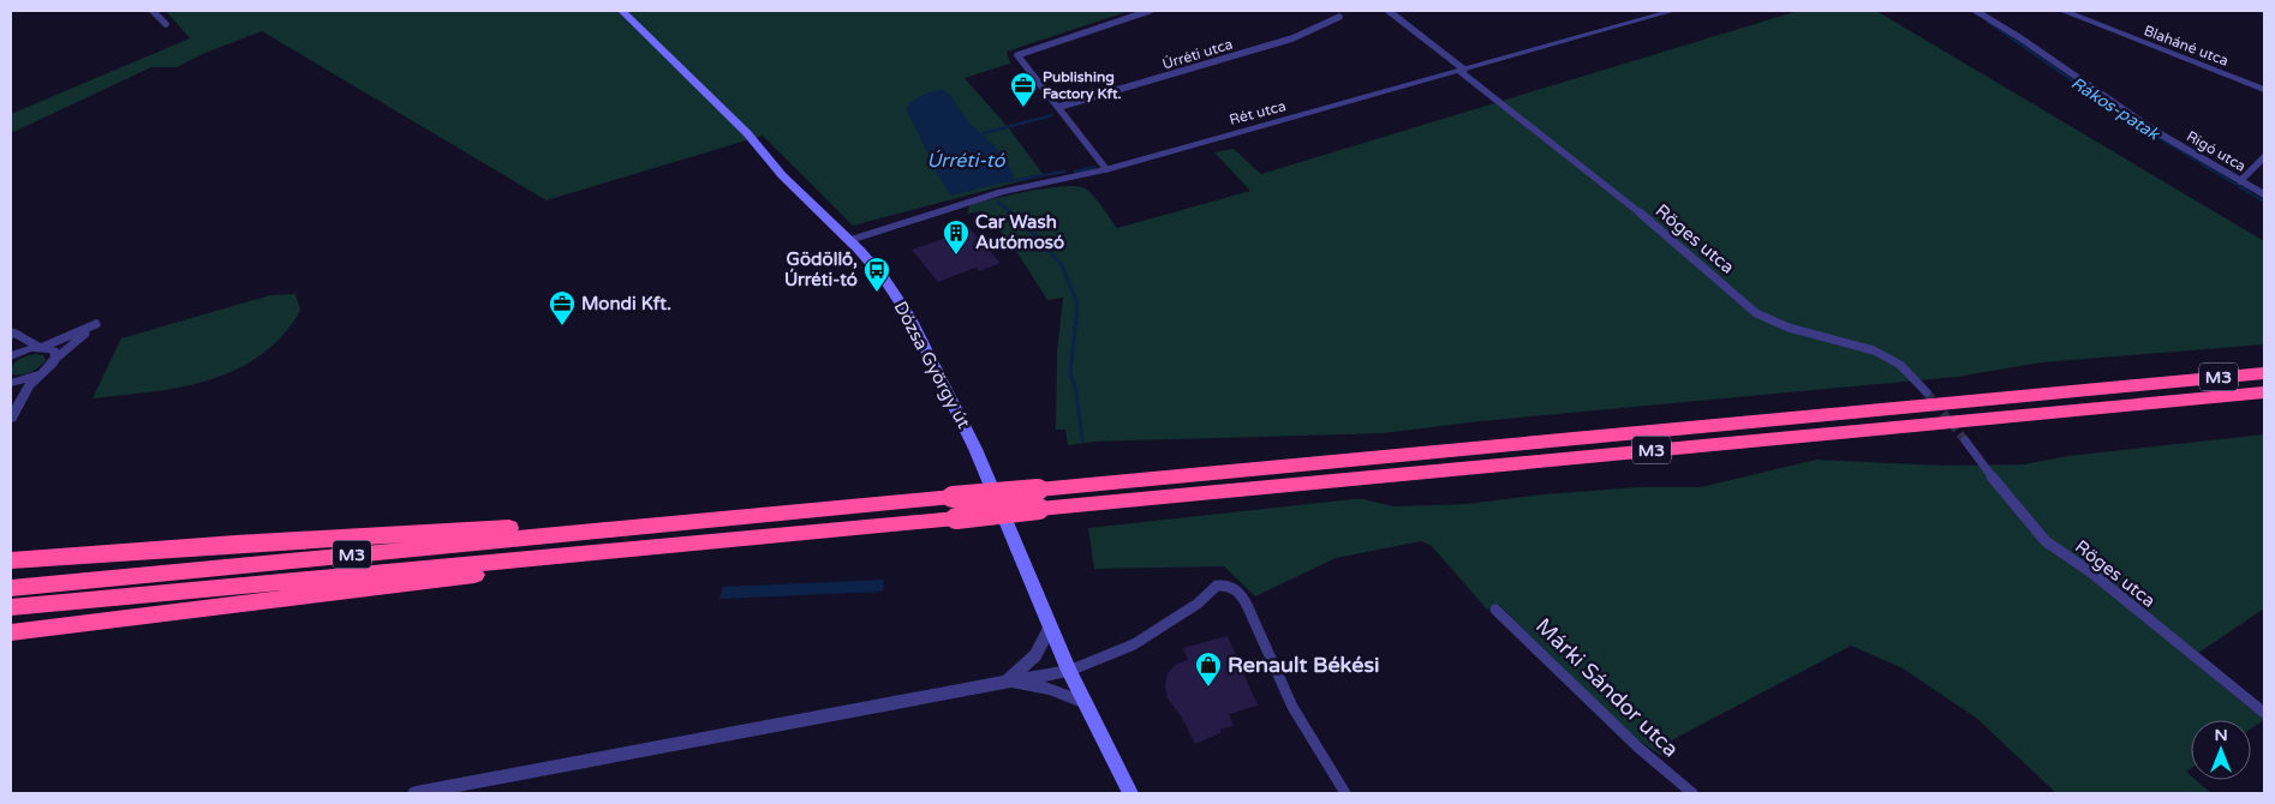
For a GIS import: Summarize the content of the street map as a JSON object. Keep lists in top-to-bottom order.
{
  "streets": {
    "highway": ["M3"],
    "main road": ["Dózsa György út"],
    "street": [
      "Blaháné utca",
      "Úrréti utca",
      "Rét utca",
      "Rigó utca",
      "Röges utca",
      "Márki Sándor utca"
    ]
  },
  "crossings": [
    ["Rét utca", "Röges utca"],
    ["Rét utca", "Dózsa György út"]
  ],
  "water": ["Rákos-patak", "Úrréti-tó"],
  "places": {
    "office": ["Publishing Factory Kft.", "Mondi Kft."],
    "building": ["Car Wash Autómosó"],
    "bus stop": ["Gödöllő, Úrréti-tó"],
    "shop": ["Renault Békési"]
  },
  "north": "top"
}
